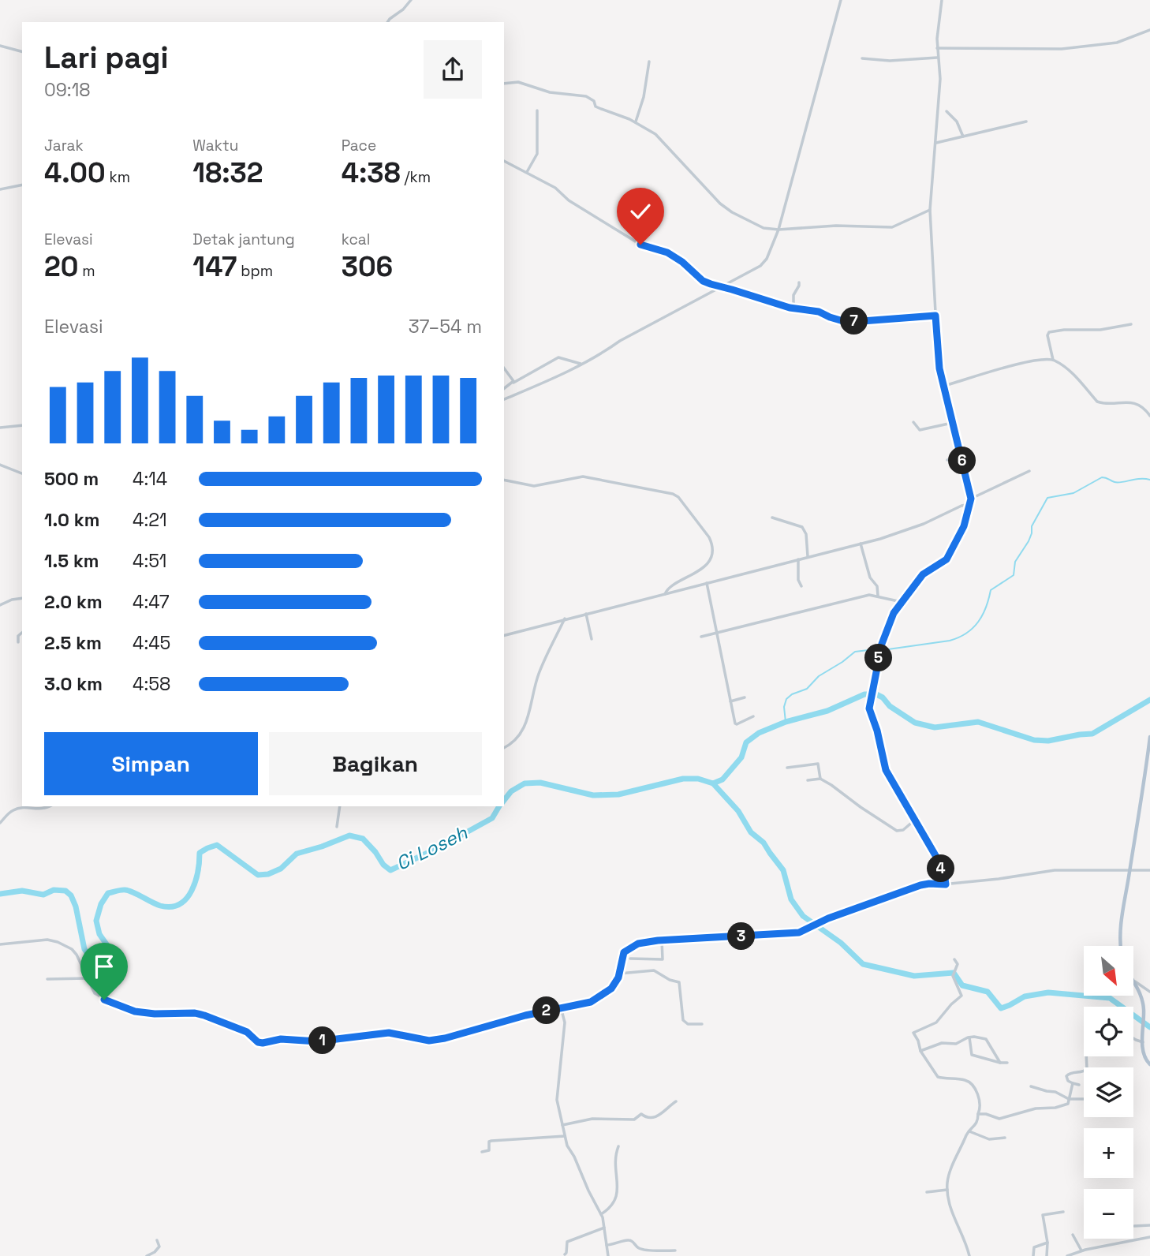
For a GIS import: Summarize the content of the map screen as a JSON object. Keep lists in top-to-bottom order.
{
  "water": ["Ci Loseh"],
  "north": "bottom right",
  "page": {
    "heading": ["Lari pagi", "09:18"],
    "stats": [
      ["Jarak", "4.00 km"],
      ["Waktu", "18:32"],
      ["Pace", "4:38 /km"],
      ["Elevasi", "20 m"],
      ["Detak jantung", "147 bpm"],
      ["kcal", "306"]
    ],
    "chart": ["Elevasi", "37–54 m"],
    "pins": [
      "7",
      "6",
      "5",
      "4",
      "3",
      "2",
      "1"
    ],
    "list": [
      {
        "name": "500 m",
        "note": "4:14"
      },
      {
        "name": "1.0 km",
        "note": "4:21"
      },
      {
        "name": "1.5 km",
        "note": "4:51"
      },
      {
        "name": "2.0 km",
        "note": "4:47"
      },
      {
        "name": "2.5 km",
        "note": "4:45"
      },
      {
        "name": "3.0 km",
        "note": "4:58"
      }
    ],
    "buttons": ["Simpan", "Bagikan"],
    "map_buttons": ["+", "−"]
  }
}
